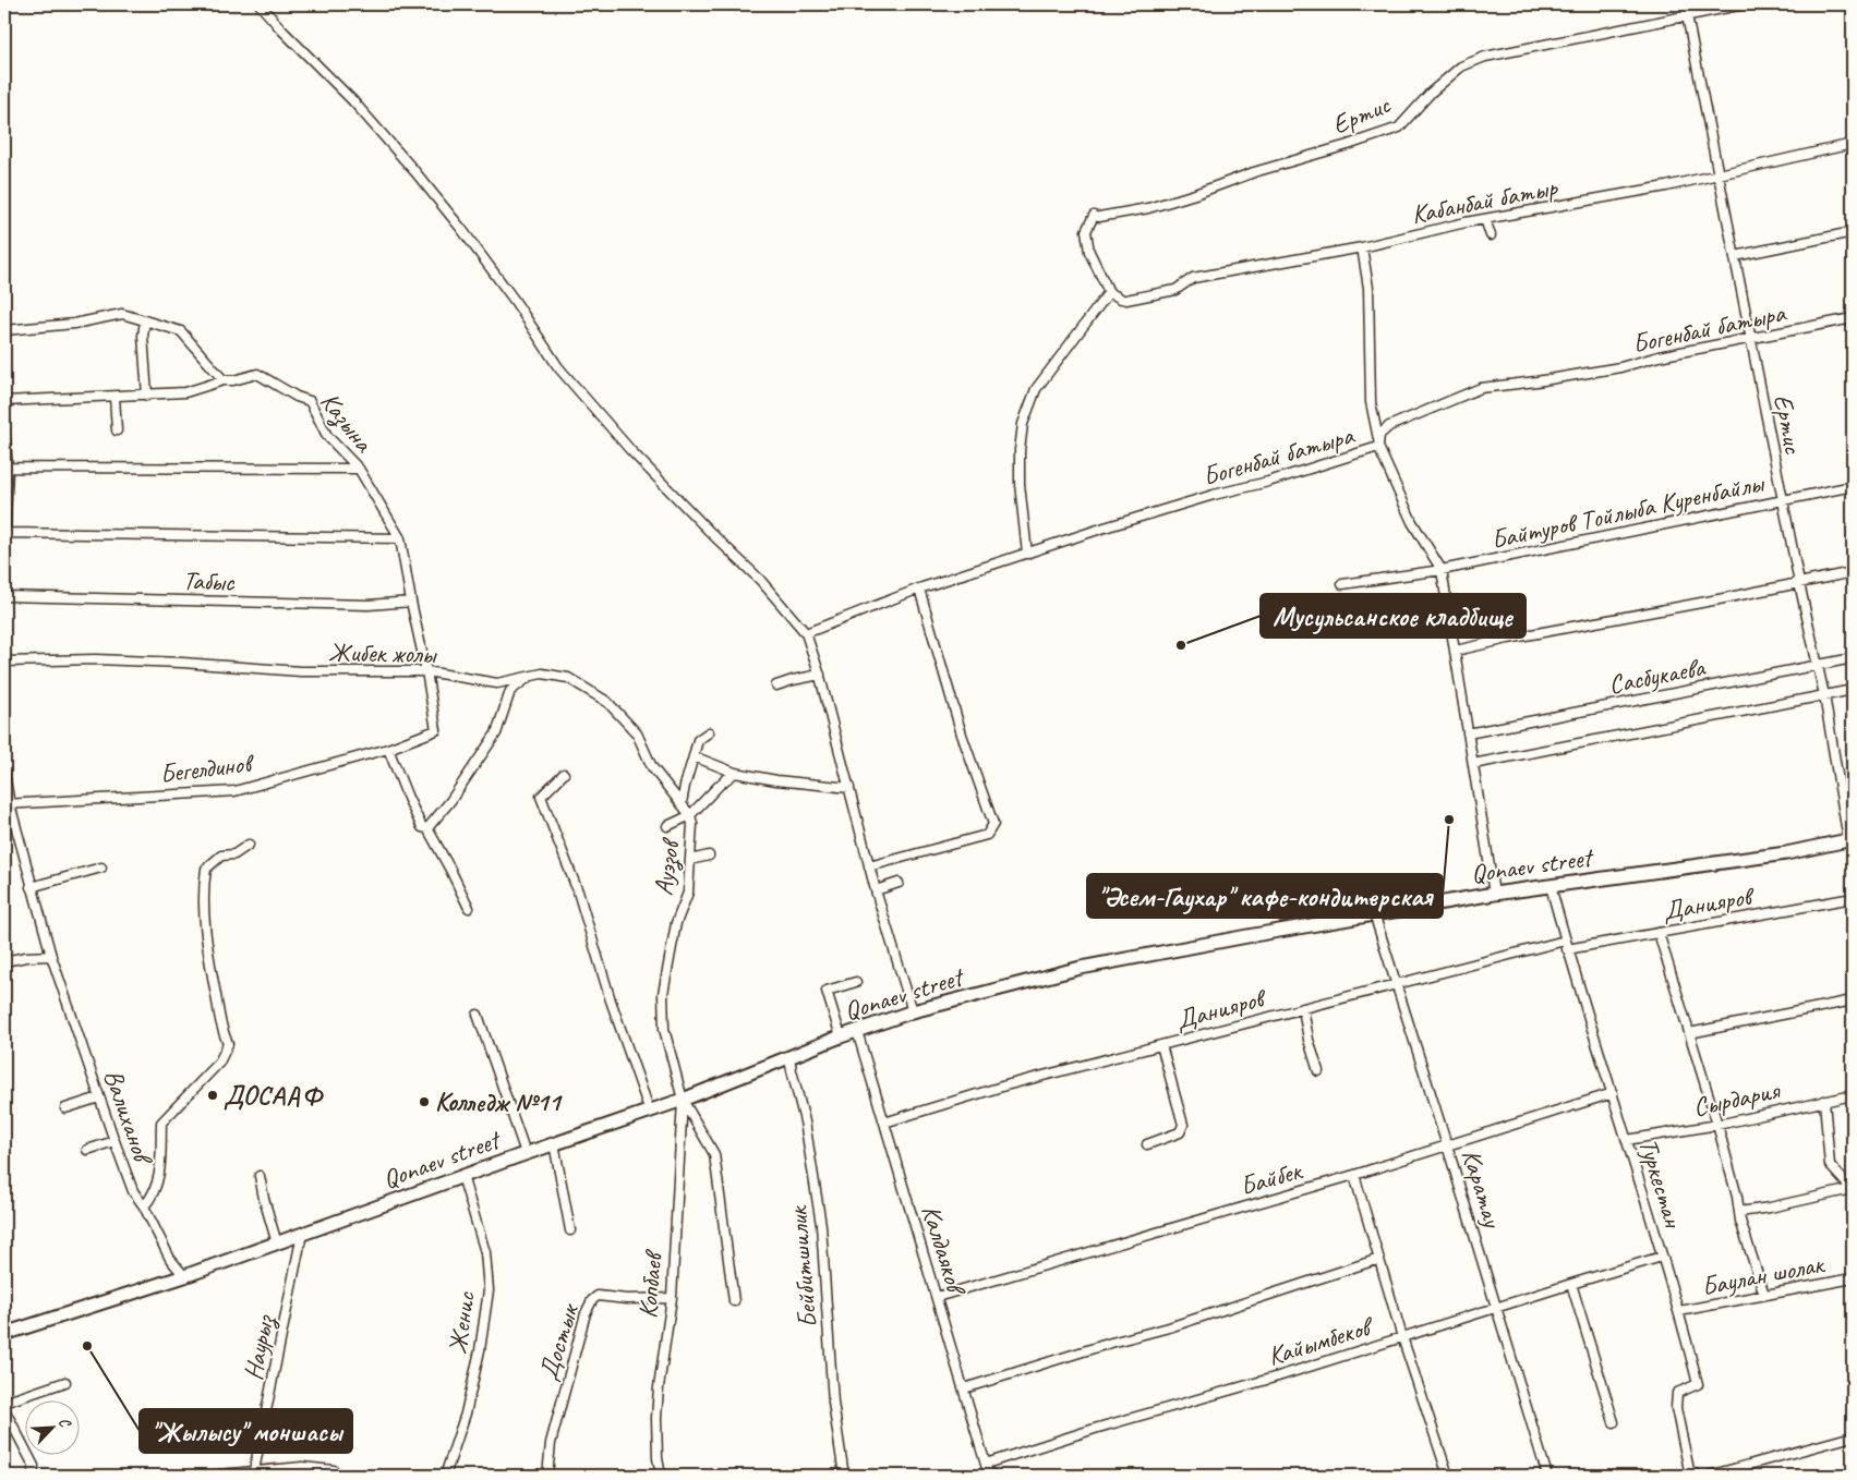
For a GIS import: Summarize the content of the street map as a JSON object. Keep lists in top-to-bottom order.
{
  "streets": {
    "main road": ["Qonaev street"],
    "street": [
      "Ертис",
      "Кабанбай батыр",
      "Богенбай батыра",
      "Казына",
      "Байтуров Тойлыба Куренбайлы",
      "Табыс",
      "Жибек жолы",
      "Сасбукаева",
      "Бегелдинов",
      "Ауэзов",
      "Данияров",
      "Сырдария",
      "Валиханов",
      "Байбек",
      "Туркестан",
      "Каратау",
      "Калдаяков",
      "Бейбитшилик",
      "Баулан шолак",
      "Копбаев",
      "Женис",
      "Кайымбеков",
      "Достык",
      "Наурыз"
    ]
  },
  "crossings": [
    ["Ертис", "Кабанбай батыр"],
    ["Ертис", "Богенбай батыра"],
    ["Ертис", "Байтуров Тойлыба Куренбайлы"],
    ["Ертис", "Сасбукаева"],
    ["Ертис", "Qonaev street"],
    ["Казына", "Табыс"],
    ["Казына", "Жибек жолы"],
    ["Казына", "Бегелдинов"],
    ["Жибек жолы", "Ауэзов"],
    ["Бегелдинов", "Валиханов"],
    ["Qonaev street", "Ауэзов"],
    ["Qonaev street", "Валиханов"],
    ["Qonaev street", "Туркестан"],
    ["Qonaev street", "Каратау"],
    ["Qonaev street", "Калдаяков"],
    ["Qonaev street", "Бейбитшилик"],
    ["Qonaev street", "Копбаев"],
    ["Qonaev street", "Женис"],
    ["Qonaev street", "Наурыз"],
    ["Ауэзов", "Копбаев"],
    ["Данияров", "Туркестан"],
    ["Данияров", "Каратау"],
    ["Данияров", "Калдаяков"],
    ["Сырдария", "Туркестан"],
    ["Байбек", "Туркестан"],
    ["Байбек", "Каратау"],
    ["Байбек", "Калдаяков"],
    ["Туркестан", "Баулан шолак"],
    ["Туркестан", "Кайымбеков"],
    ["Каратау", "Кайымбеков"],
    ["Калдаяков", "Кайымбеков"],
    ["Копбаев", "Достык"]
  ],
  "places": [
    "Мусульсанское кладбище",
    "\"Әсем-Гаухар\" кафе-кондитерская",
    "ДОСААФ",
    "Колледж №11",
    "\"Жылысу\" моншасы"
  ],
  "north": "top right"
}
